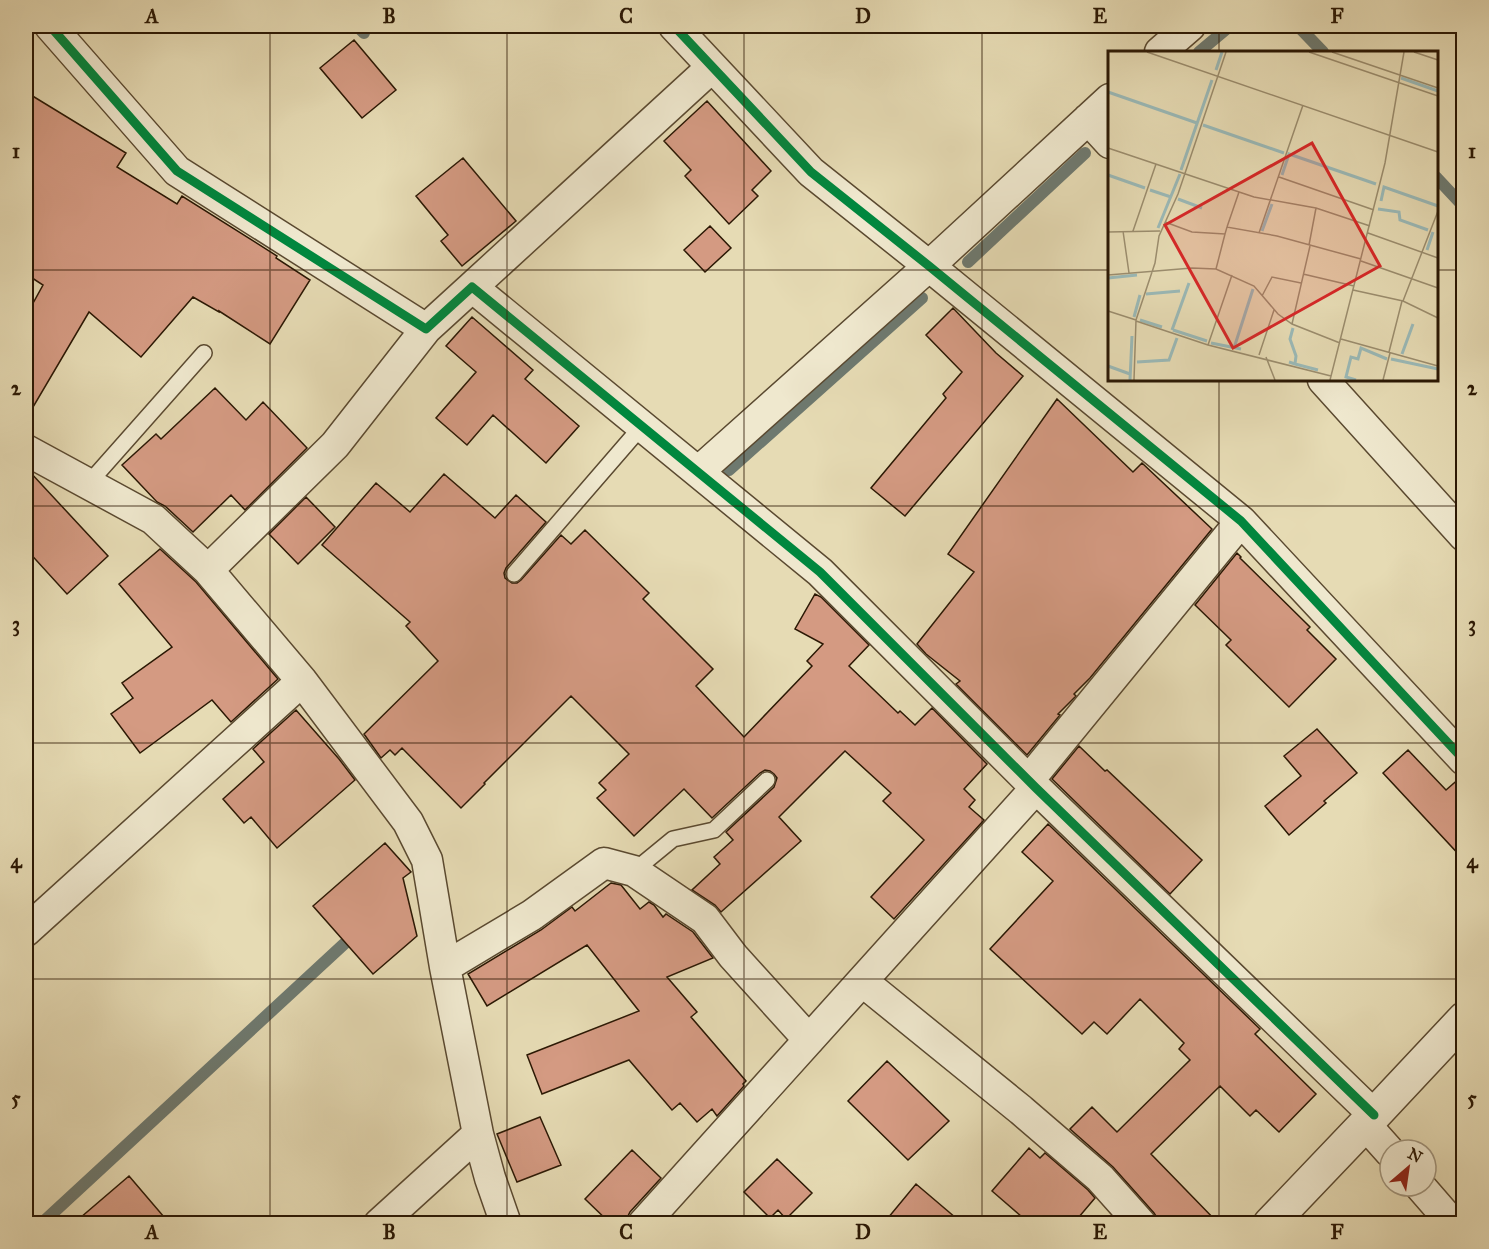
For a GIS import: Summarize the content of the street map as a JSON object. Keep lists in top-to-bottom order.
{
  "north": "top right",
  "grid": {
    "columns": [
      "A",
      "B",
      "C",
      "D",
      "E",
      "F"
    ],
    "rows": [
      "1",
      "2",
      "3",
      "4",
      "5"
    ]
  }
}
